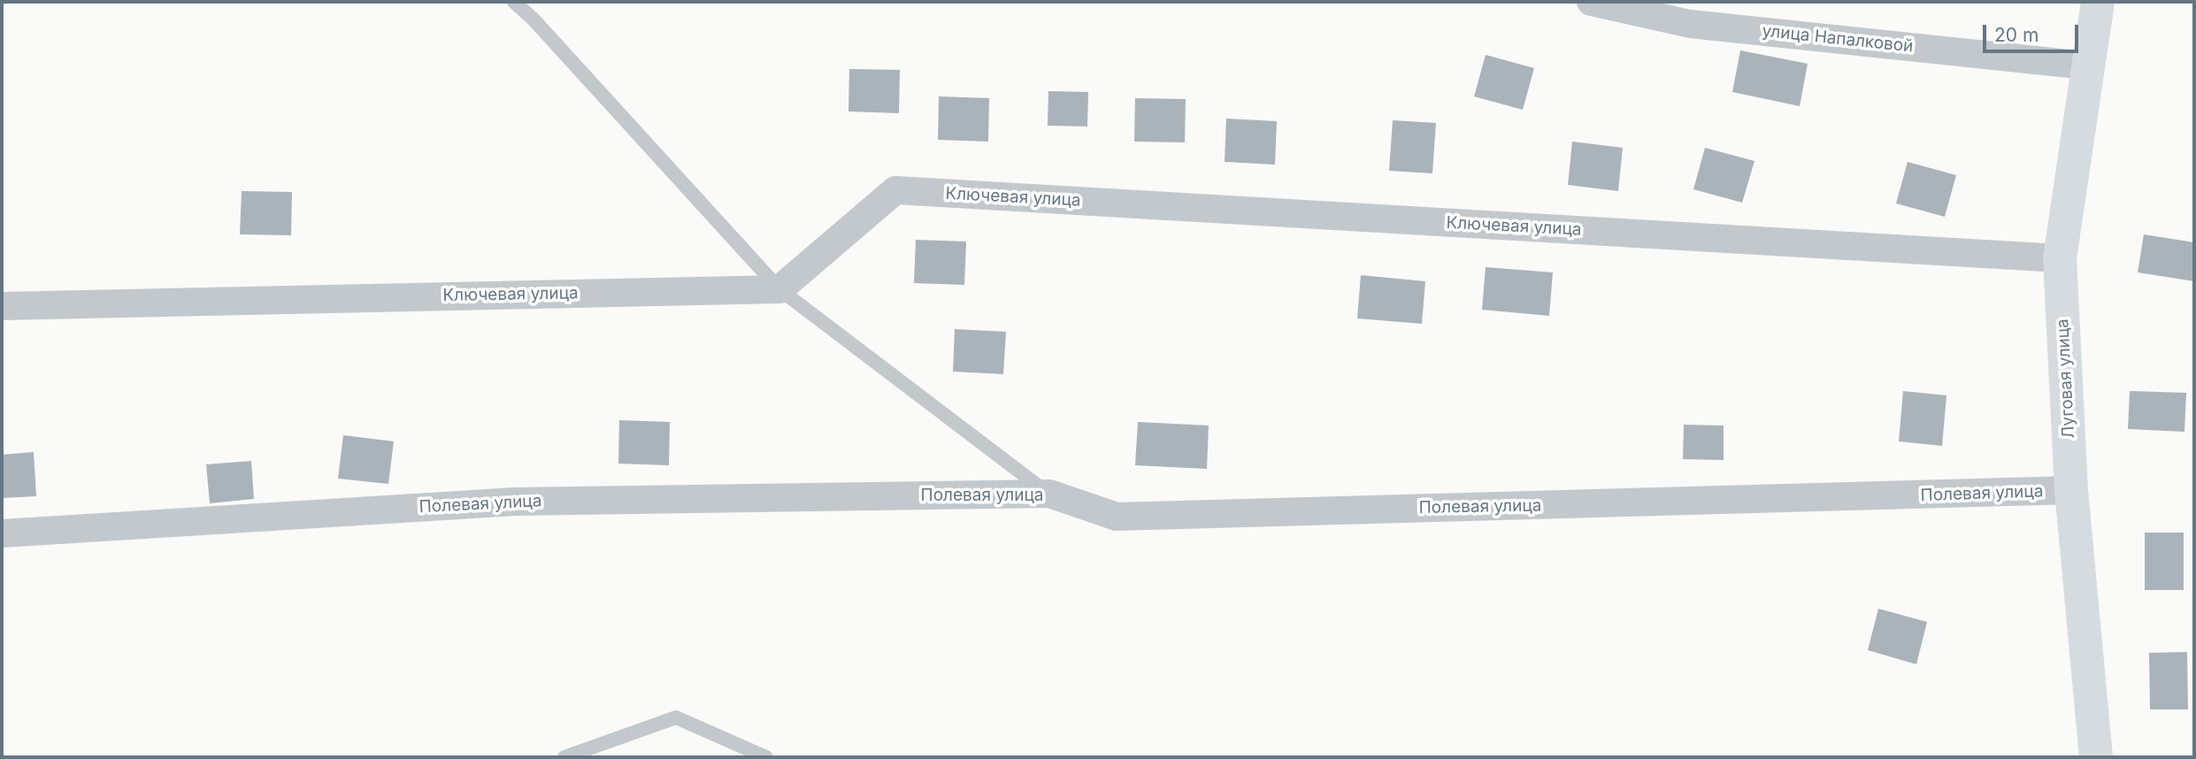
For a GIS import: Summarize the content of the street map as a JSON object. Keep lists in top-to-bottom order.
{
  "streets": {
    "street": [
      "улица Напалковой",
      "Ключевая улица",
      "Луговая улица",
      "Полевая улица"
    ]
  },
  "crossings": [
    ["улица Напалковой", "Луговая улица"],
    ["Ключевая улица", "Луговая улица"],
    ["Луговая улица", "Полевая улица"]
  ],
  "scale_bar": "20 m"
}
